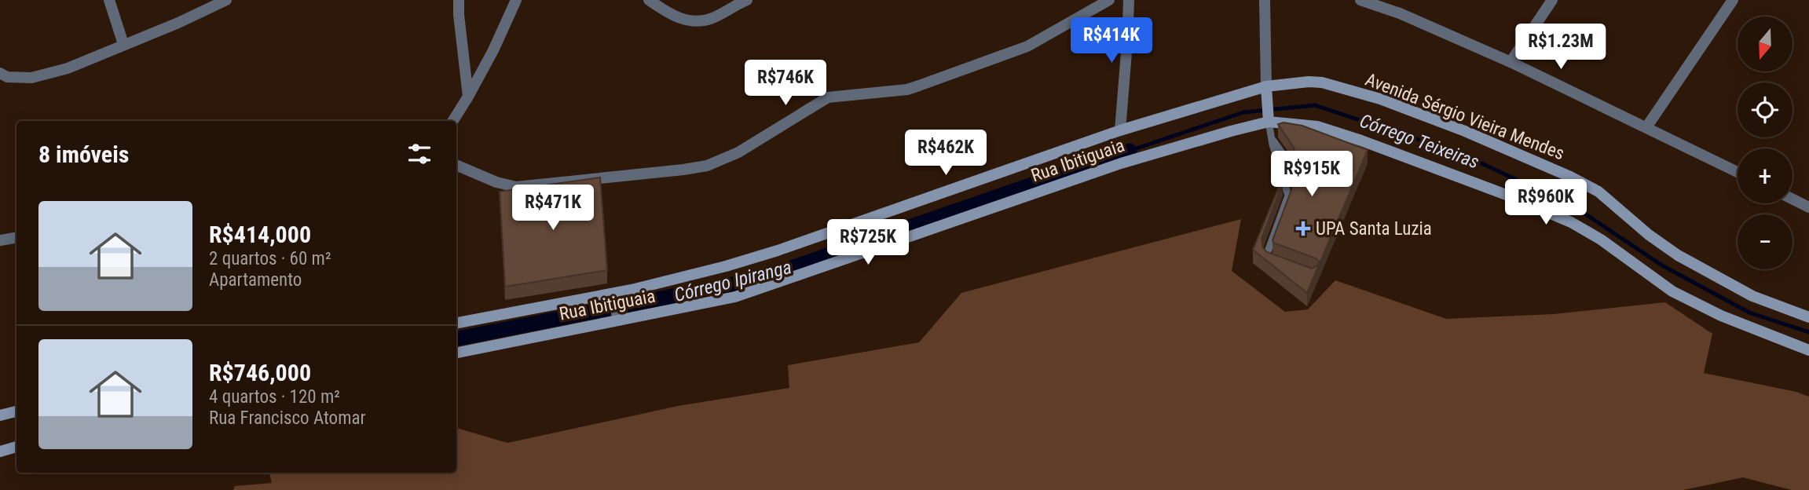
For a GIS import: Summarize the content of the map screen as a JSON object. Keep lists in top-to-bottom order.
{
  "streets": {
    "main road": ["Avenida Sérgio Vieira Mendes", "Rua Ibitiguaia"]
  },
  "crossings": [
    ["Avenida Sérgio Vieira Mendes", "Rua Ibitiguaia"]
  ],
  "water": ["Córrego Teixeiras", "Córrego Ipiranga"],
  "places": {
    "health": ["UPA Santa Luzia"]
  },
  "north": "bottom",
  "page": {
    "map_buttons": ["+", "−"],
    "price": [
      "R$414K",
      "R$1.23M",
      "R$746K",
      "R$462K",
      "R$915K",
      "R$960K",
      "R$471K",
      "R$725K"
    ],
    "heading": "8 imóveis",
    "list": [
      {
        "name": "R$414,000",
        "note": "2 quartos · 60 m² · Apartamento"
      },
      {
        "name": "R$746,000",
        "note": "4 quartos · 120 m² · Rua Francisco Atomar"
      }
    ]
  }
}
